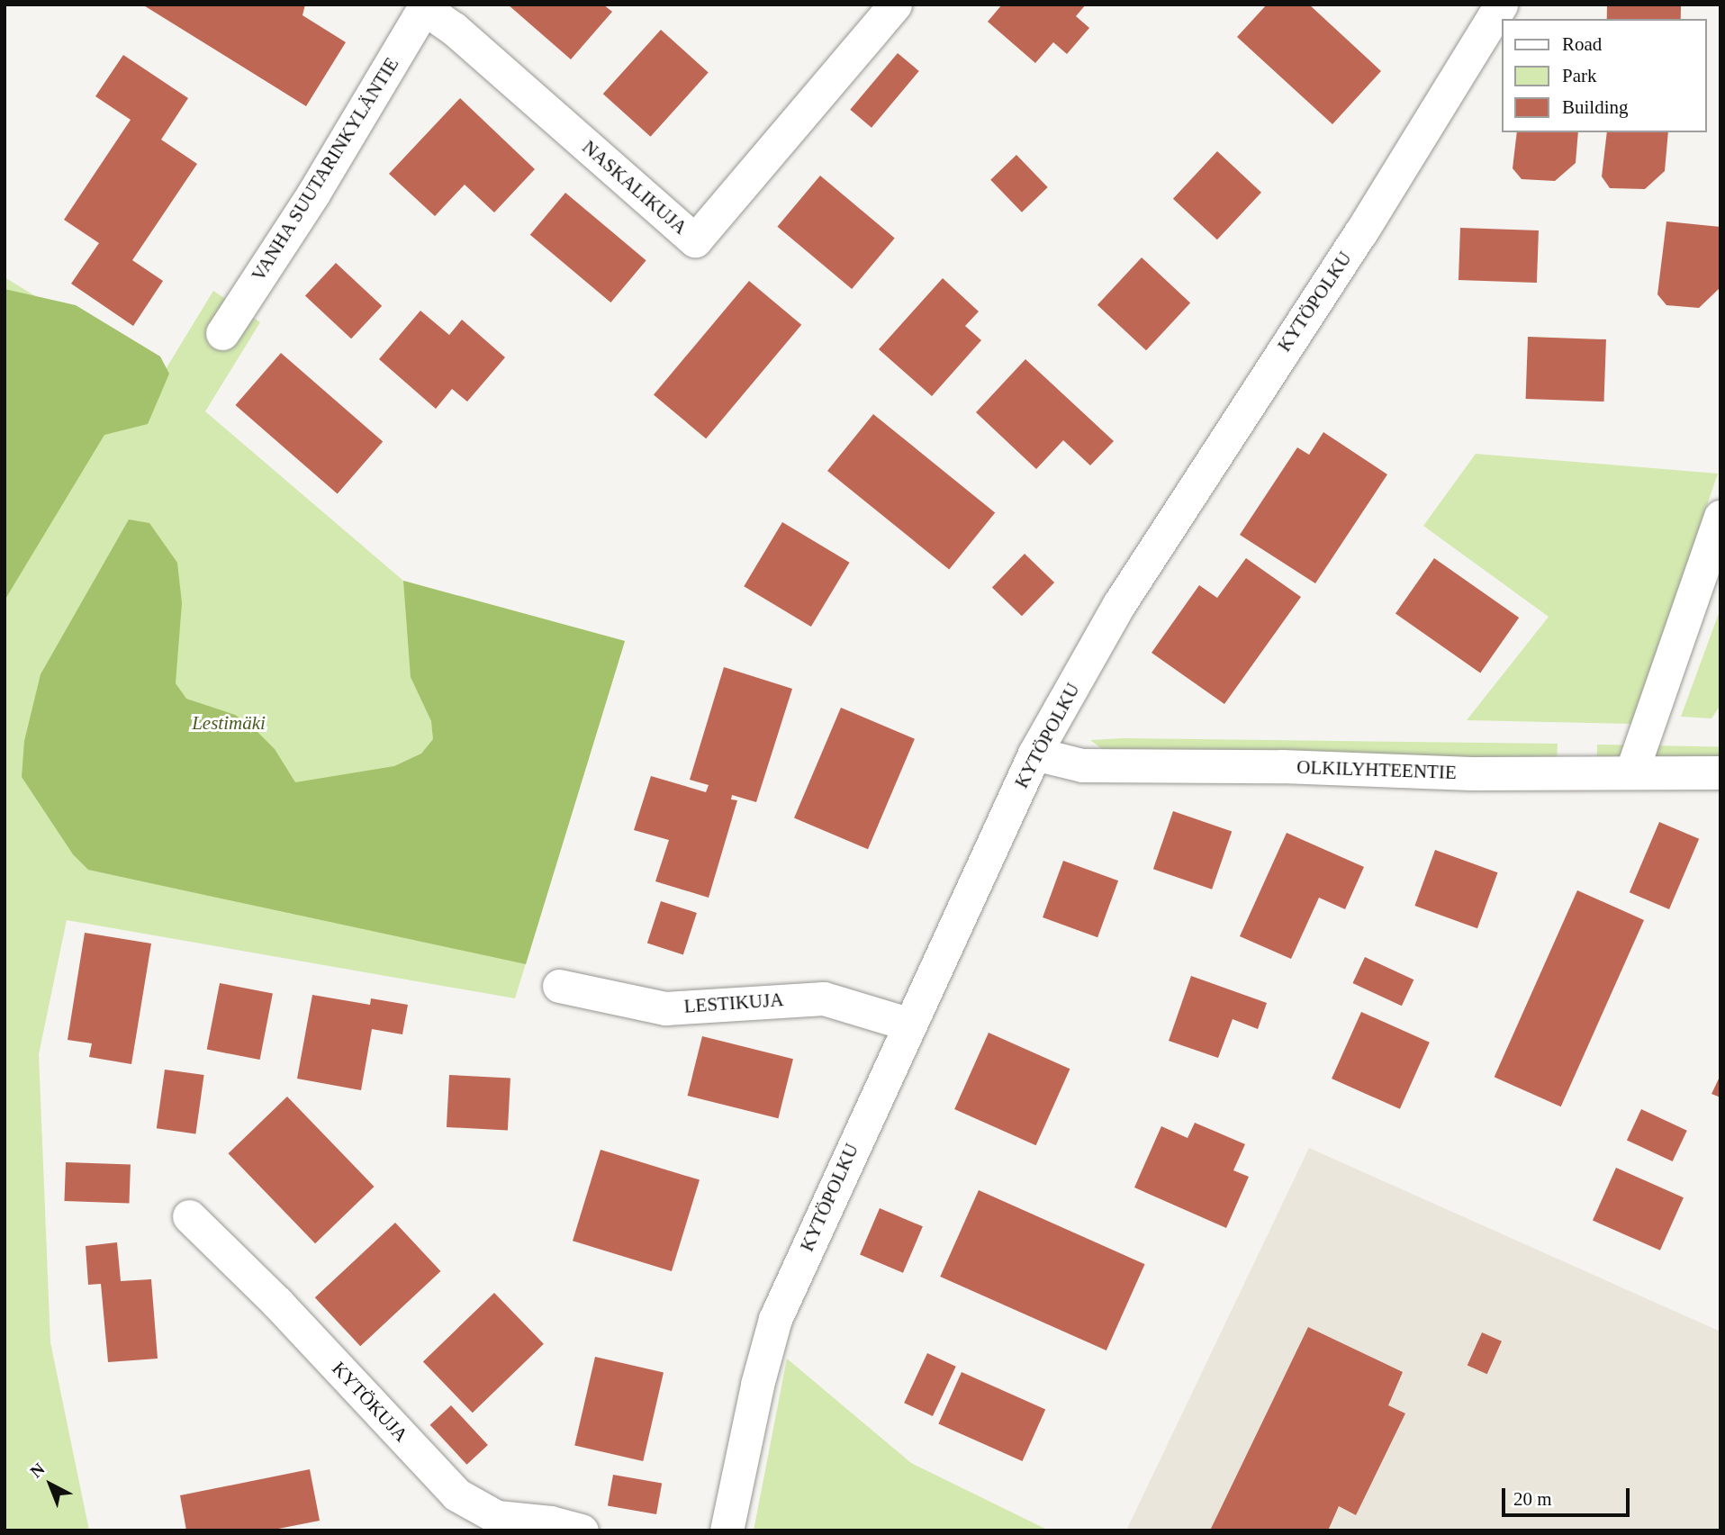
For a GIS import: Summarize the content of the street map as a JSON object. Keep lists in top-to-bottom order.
{
  "streets": {
    "street": [
      "VANHA SUUTARINKYLÄNTIE",
      "NASKALIKUJA",
      "KYTÖPOLKU",
      "OLKILYHTEENTIE",
      "LESTIKUJA",
      "KYTÖKUJA"
    ]
  },
  "crossings": [
    ["VANHA SUUTARINKYLÄNTIE", "NASKALIKUJA"],
    ["KYTÖPOLKU", "OLKILYHTEENTIE"],
    ["KYTÖPOLKU", "LESTIKUJA"]
  ],
  "parks": ["Lestimäki"],
  "legend": ["Road", "Park", "Building"],
  "scale_bar": "20 m",
  "north": "top left"
}
